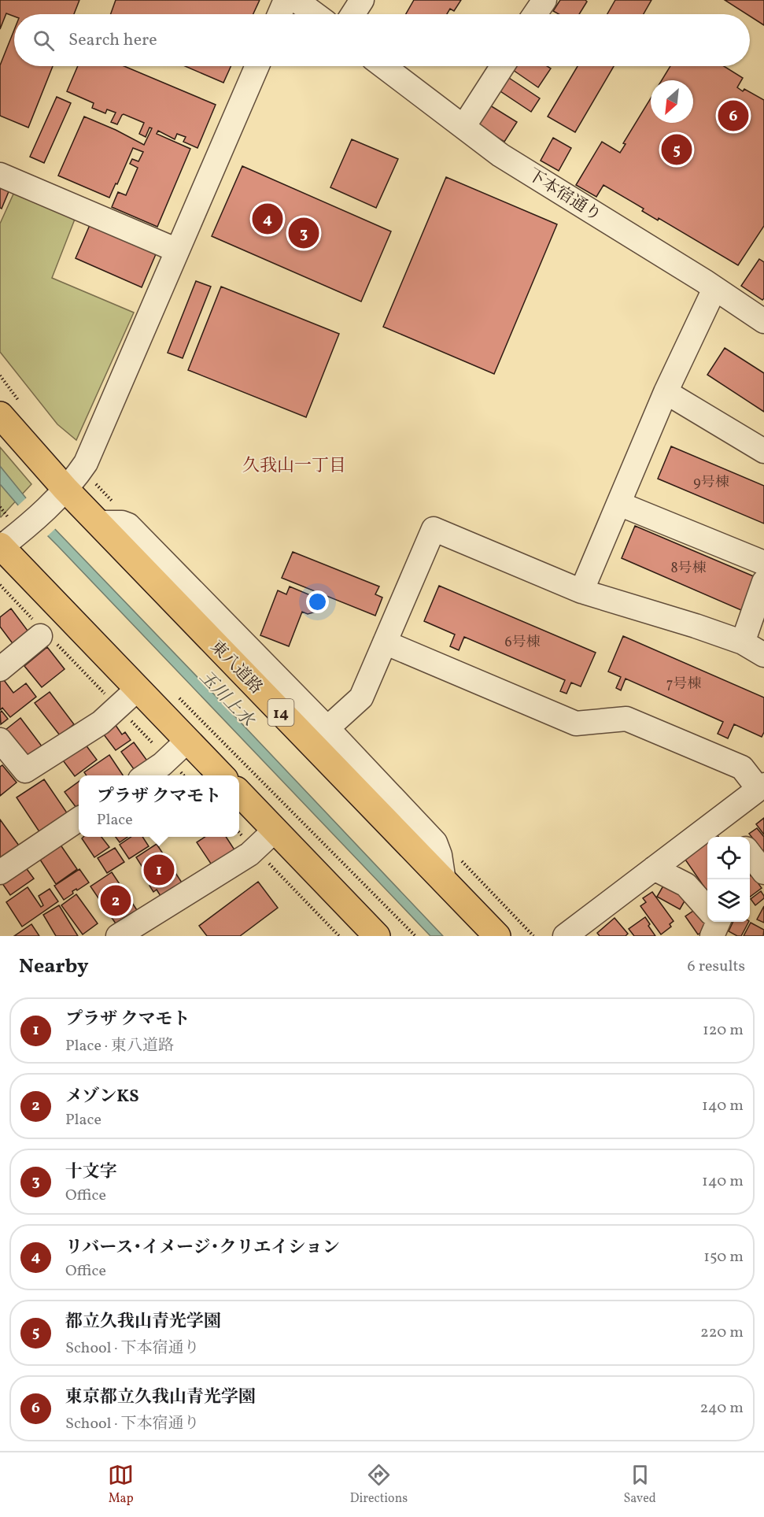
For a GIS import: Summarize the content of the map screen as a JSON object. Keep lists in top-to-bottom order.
{
  "streets": {
    "main road": ["東八道路", "14"],
    "street": ["下本宿通り"]
  },
  "districts": ["久我山一丁目"],
  "water": ["玉川上水"],
  "house_numbers": [
    "9号棟",
    "8号棟",
    "6号棟",
    "7号棟"
  ],
  "north": "bottom left",
  "page": {
    "search": "Search here",
    "pins": [
      "6",
      "5",
      "4",
      "3",
      "1",
      "2"
    ],
    "popup": ["プラザ クマモト", "Place"],
    "heading": ["Nearby", "6 results"],
    "list": [
      {
        "mark": "1",
        "name": "プラザ クマモト",
        "note": "Place · 東八道路",
        "value": "120 m"
      },
      {
        "mark": "2",
        "name": "メゾンKS",
        "note": "Place",
        "value": "140 m"
      },
      {
        "mark": "3",
        "name": "十文字",
        "note": "Office",
        "value": "140 m"
      },
      {
        "mark": "4",
        "name": "リバース･イメージ･クリエイション",
        "note": "Office",
        "value": "150 m"
      },
      {
        "mark": "5",
        "name": "都立久我山青光学園",
        "note": "School · 下本宿通り",
        "value": "220 m"
      },
      {
        "mark": "6",
        "name": "東京都立久我山青光学園",
        "note": "School · 下本宿通り",
        "value": "240 m"
      }
    ],
    "nav": ["Map", "Directions", "Saved"]
  }
}
